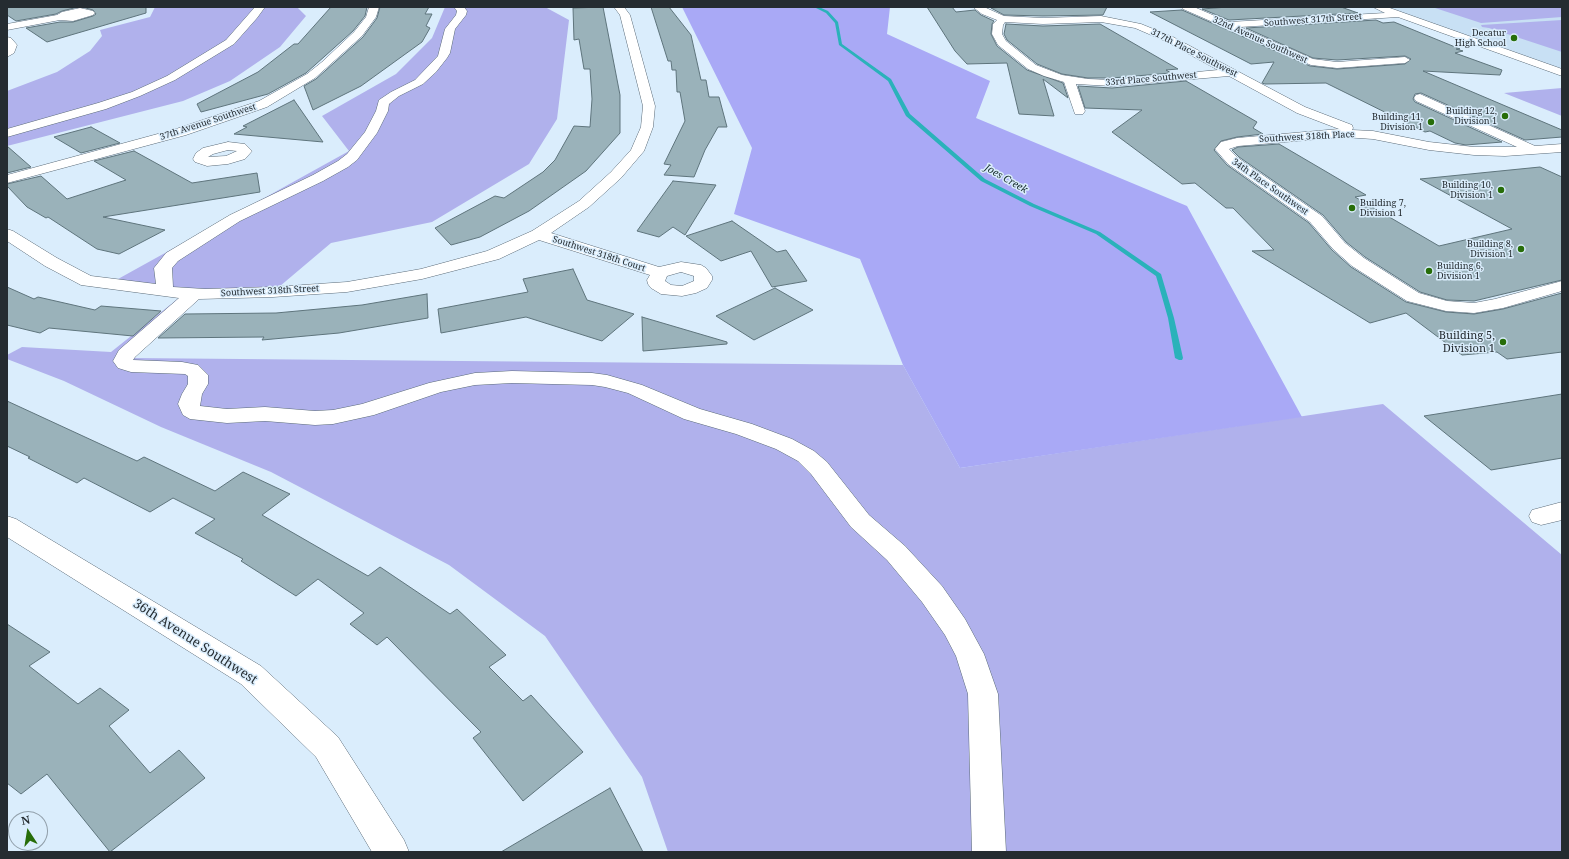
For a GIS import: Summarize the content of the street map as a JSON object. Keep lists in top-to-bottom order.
{
  "streets": {
    "street": [
      "Southwest 317th Street",
      "32nd Avenue Southwest",
      "317th Place Southwest",
      "33rd Place Southwest",
      "37th Avenue Southwest",
      "Southwest 318th Place",
      "34th Place Southwest",
      "Southwest 318th Court",
      "Southwest 318th Street",
      "36th Avenue Southwest"
    ]
  },
  "crossings": [
    ["Southwest 317th Street", "32nd Avenue Southwest"],
    ["317th Place Southwest", "33rd Place Southwest"],
    ["317th Place Southwest", "Southwest 318th Place"],
    ["Southwest 318th Place", "34th Place Southwest"],
    ["Southwest 318th Court", "Southwest 318th Street"]
  ],
  "water": ["Joes Creek"],
  "places": [
    "Decatur High School",
    "Building 12, Division 1",
    "Building 11, Division 1",
    "Building 10, Division 1",
    "Building 7, Division 1",
    "Building 8, Division 1",
    "Building 6, Division 1",
    "Building 5, Division 1"
  ],
  "north": "top"
}
